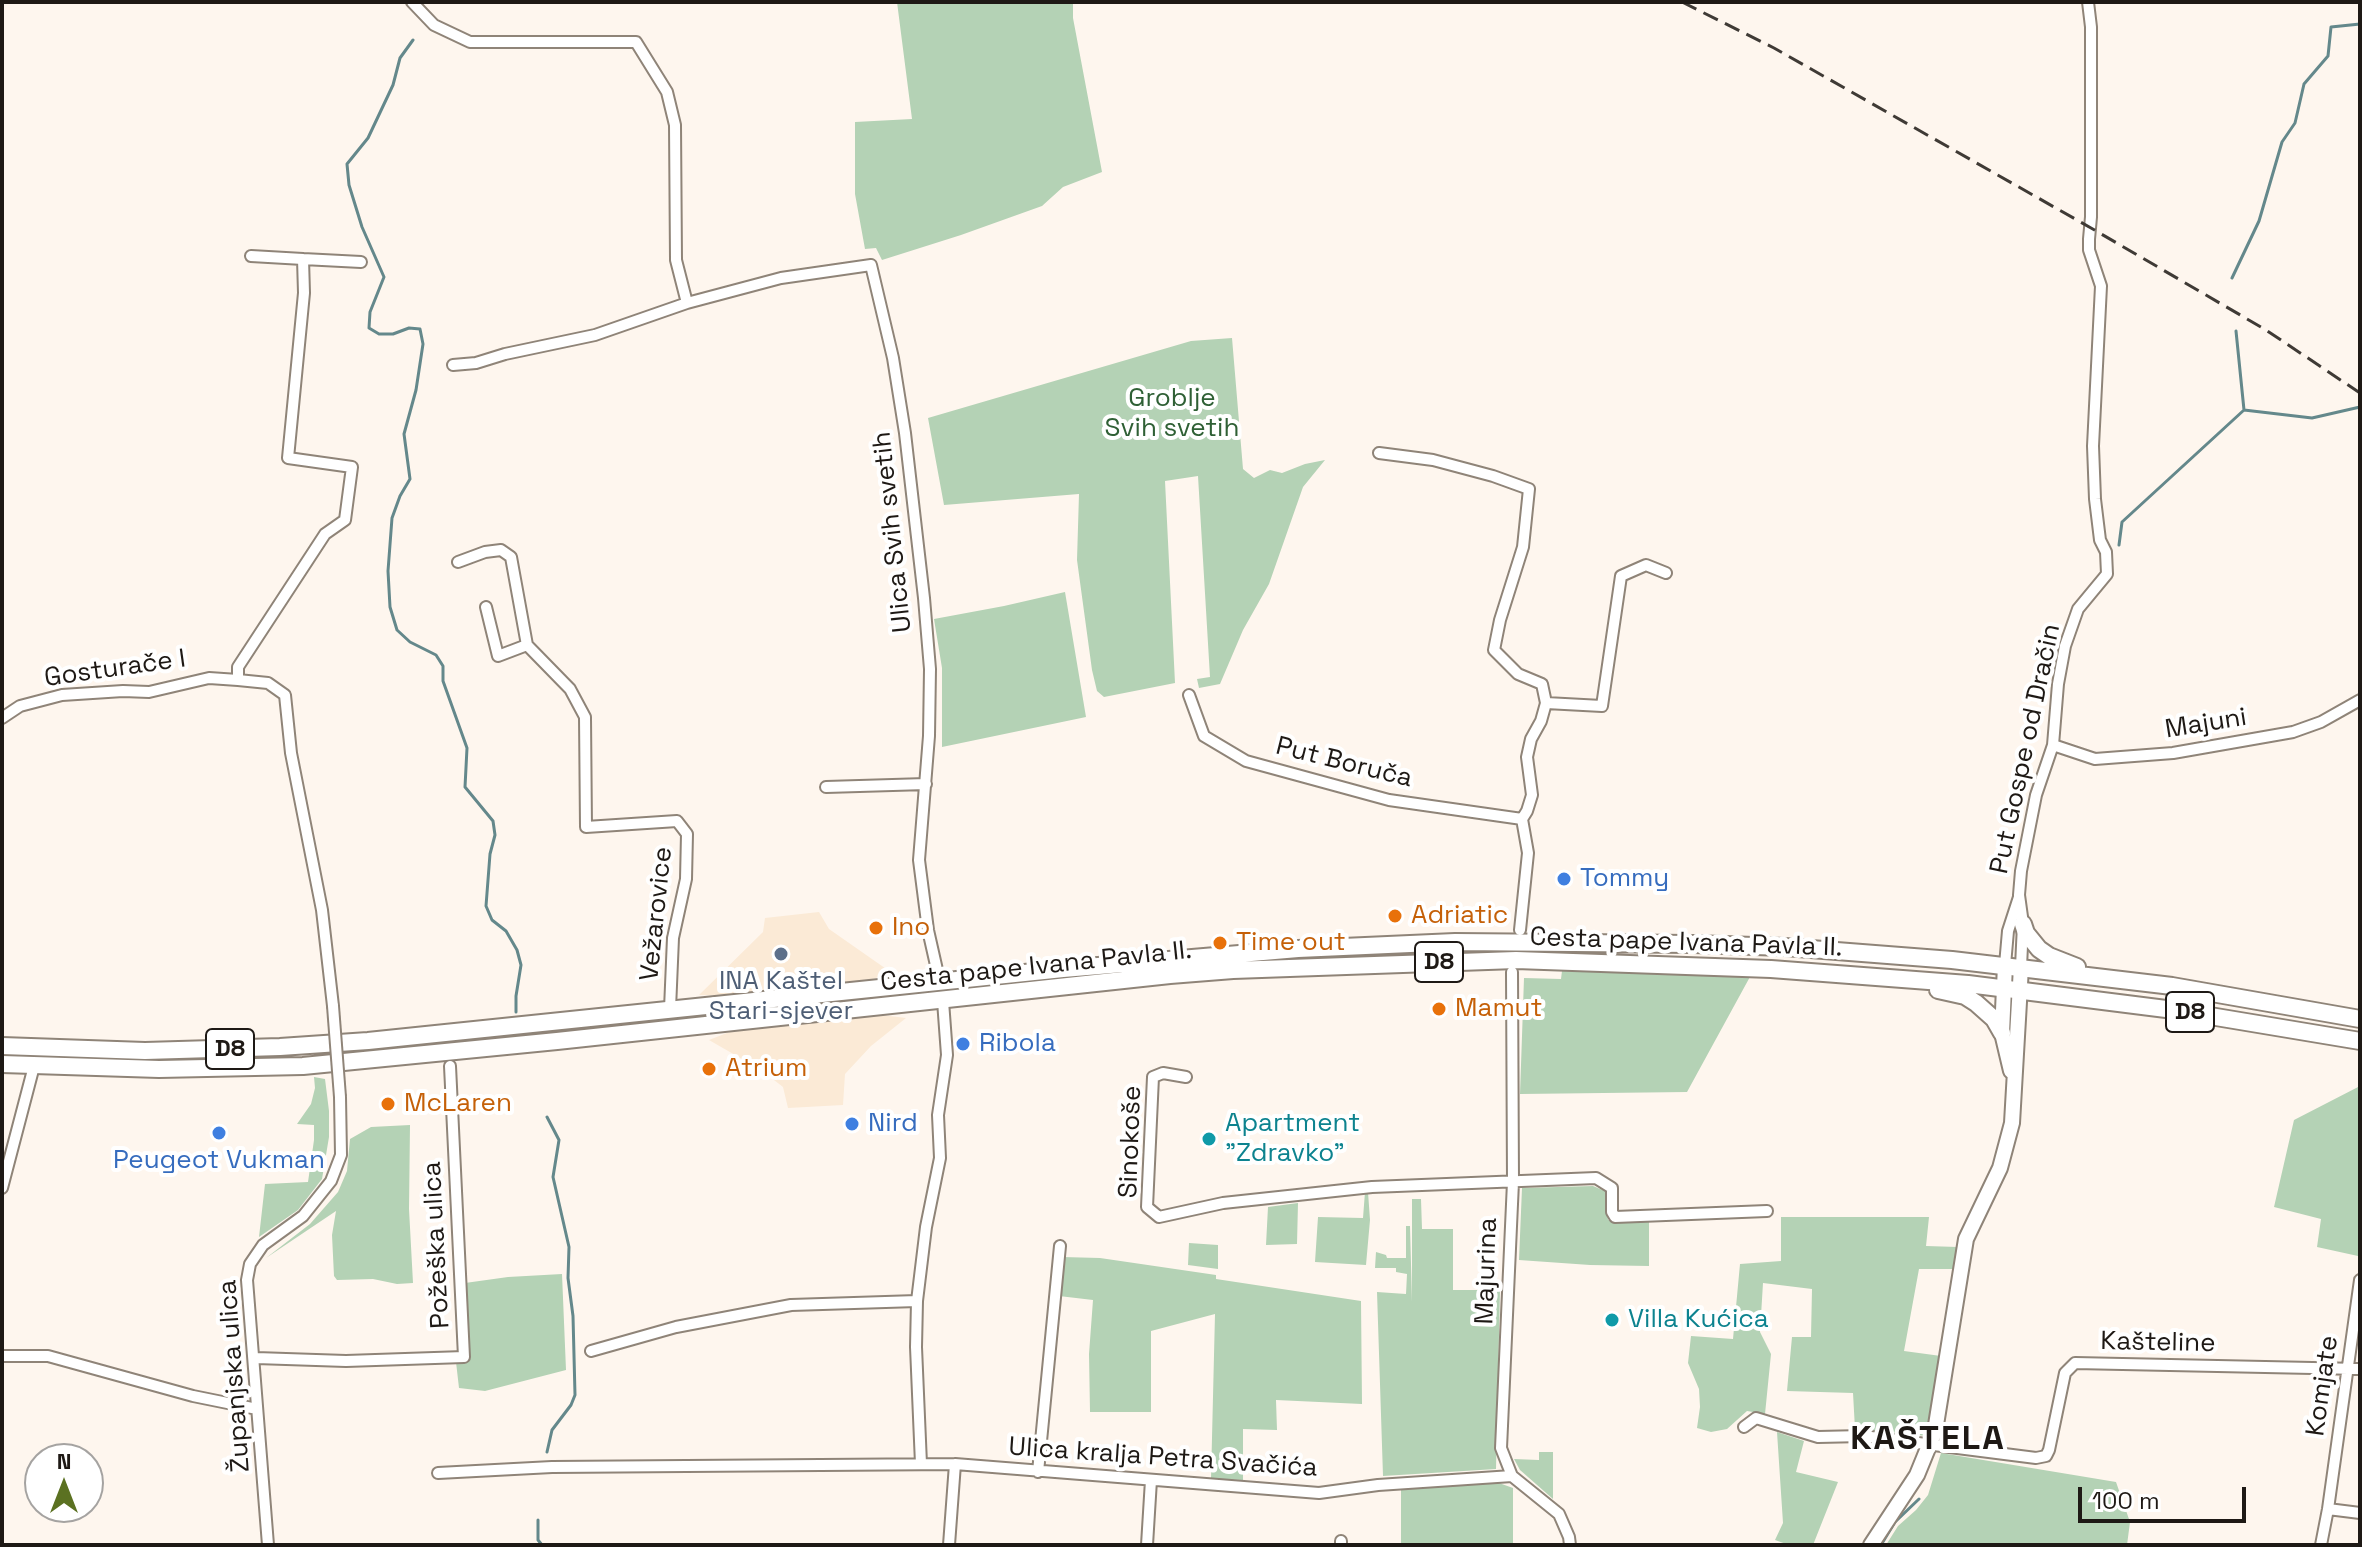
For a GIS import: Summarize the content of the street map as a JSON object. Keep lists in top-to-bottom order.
{
  "streets": {
    "main road": ["Cesta pape Ivana Pavla II.", "D8"],
    "street": [
      "Ulica Svih svetih",
      "Gosturače I",
      "Majuni",
      "Put Gospe od Dračin",
      "Put Boruča",
      "Vežarovice",
      "Sinokoše",
      "Požeška ulica",
      "Majurina",
      "Kašteline",
      "Županjska ulica",
      "Komjate",
      "Ulica kralja Petra Svačića"
    ]
  },
  "crossings": [
    ["Ulica Svih svetih", "Cesta pape Ivana Pavla II."],
    ["Gosturače I", "Županjska ulica"],
    ["Majuni", "Put Gospe od Dračin"],
    ["Put Gospe od Dračin", "Cesta pape Ivana Pavla II."],
    ["Vežarovice", "Cesta pape Ivana Pavla II."],
    ["Sinokoše", "Majurina"],
    ["Požeška ulica", "Županjska ulica"],
    ["Majurina", "Ulica kralja Petra Svačića"],
    ["Kašteline", "Komjate"]
  ],
  "districts": ["KAŠTELA"],
  "parks": ["Groblje Svih svetih"],
  "places": [
    "Tommy",
    "Adriatic",
    "Ino",
    "Time out",
    "INA Kaštel Stari-sjever",
    "Mamut",
    "Ribola",
    "Atrium",
    "McLaren",
    "Nird",
    "Peugeot Vukman",
    "Apartment \"Zdravko\"",
    "Villa Kućica"
  ],
  "scale_bar": "100 m",
  "north": "top"
}
